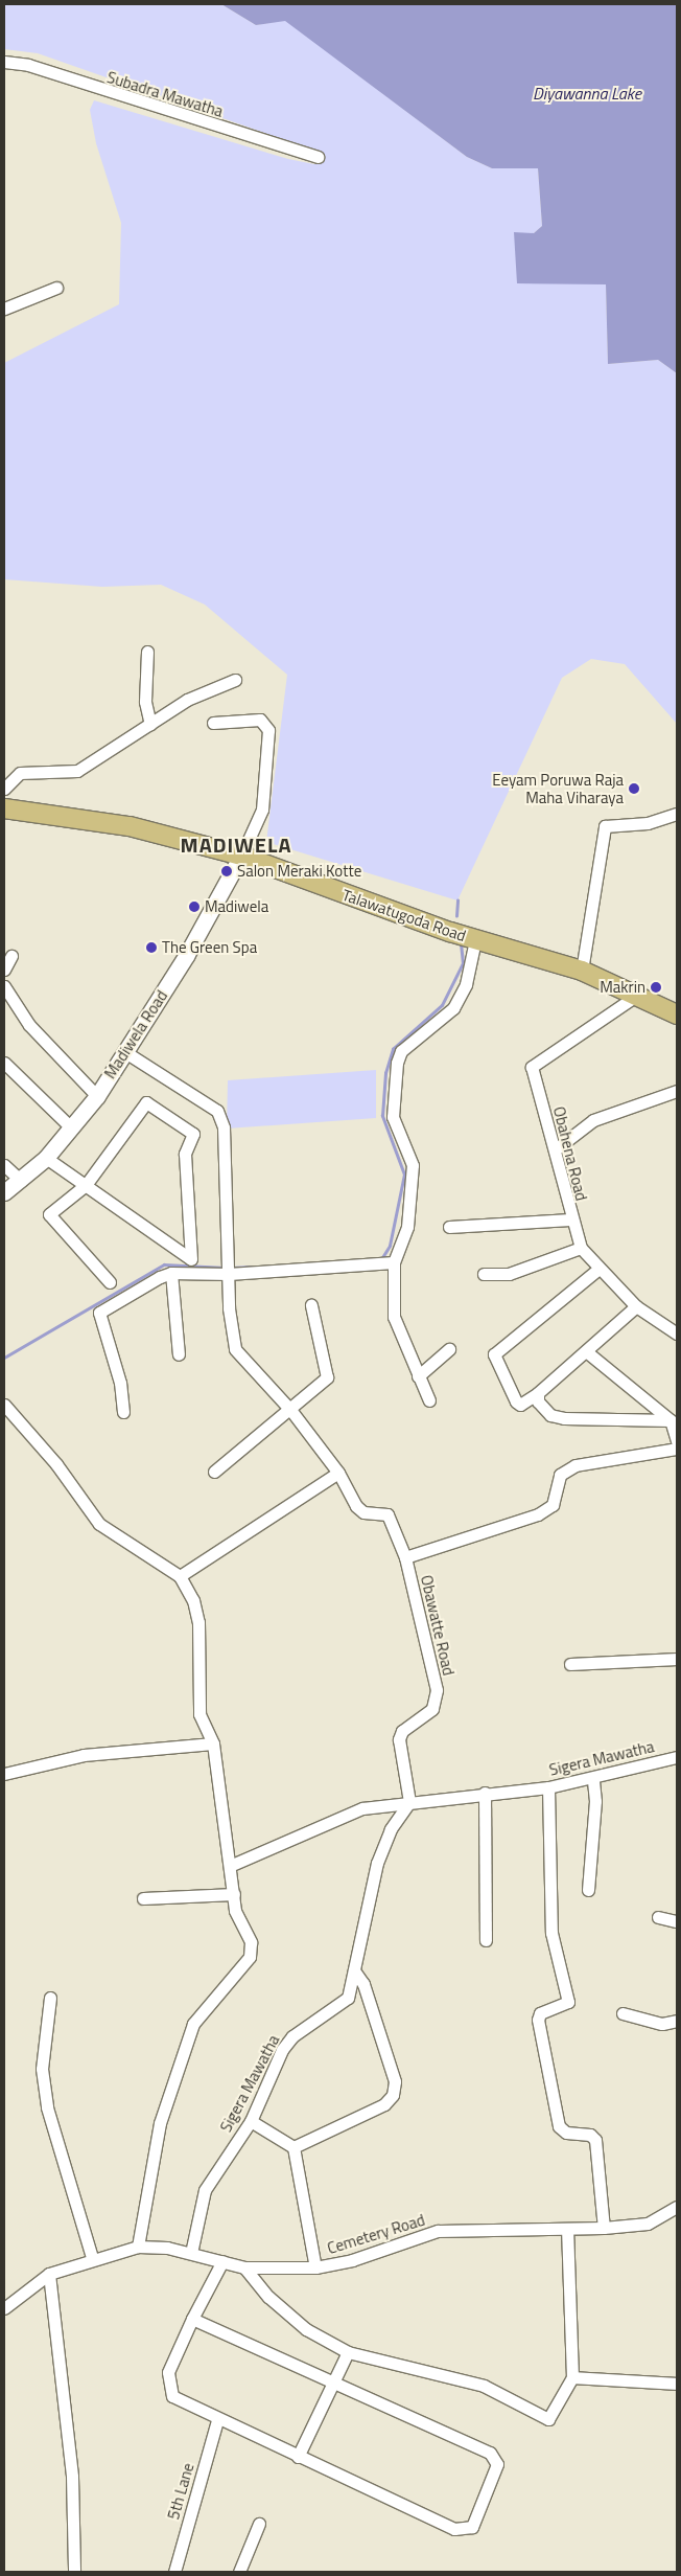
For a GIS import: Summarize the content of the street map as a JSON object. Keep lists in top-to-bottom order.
{
  "streets": {
    "main road": ["Talawatugoda Road", "Madiwela Road"],
    "street": [
      "Subadra Mawatha",
      "Obahena Road",
      "Obawatte Road",
      "Sigera Mawatha",
      "Cemetery Road",
      "5th Lane"
    ]
  },
  "crossings": [
    ["Talawatugoda Road", "Madiwela Road"],
    ["Talawatugoda Road", "Obahena Road"],
    ["Obawatte Road", "Sigera Mawatha"],
    ["Sigera Mawatha", "Cemetery Road"]
  ],
  "districts": ["MADIWELA"],
  "water": ["Diyawanna Lake"],
  "places": [
    "Eeyam Poruwa Raja Maha Viharaya",
    "Salon Meraki Kotte",
    "Madiwela",
    "The Green Spa",
    "Makrin"
  ]
}
